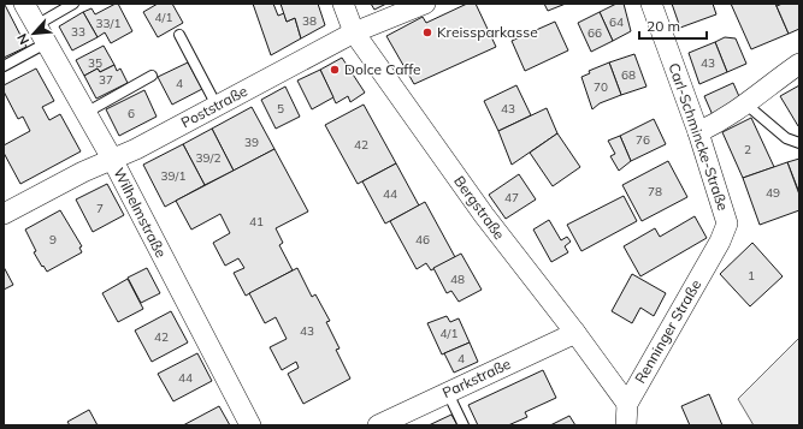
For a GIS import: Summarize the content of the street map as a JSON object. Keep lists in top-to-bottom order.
{
  "streets": {
    "street": [
      "Poststraße",
      "Carl-Schmincke-Straße",
      "Bergstraße",
      "Wilhelmstraße",
      "Renninger Straße",
      "Parkstraße"
    ]
  },
  "crossings": [
    ["Poststraße", "Bergstraße"],
    ["Poststraße", "Wilhelmstraße"],
    ["Carl-Schmincke-Straße", "Renninger Straße"],
    ["Bergstraße", "Renninger Straße"],
    ["Bergstraße", "Parkstraße"]
  ],
  "places": ["Kreissparkasse", "Dolce Caffe"],
  "house_numbers": [
    "4/1",
    "38",
    "64",
    "33/1",
    "33",
    "66",
    "35",
    "43",
    "68",
    "37",
    "4",
    "70",
    "5",
    "43",
    "6",
    "76",
    "39",
    "42",
    "2",
    "39/2",
    "39/1",
    "78",
    "49",
    "44",
    "47",
    "7",
    "41",
    "9",
    "46",
    "1",
    "48",
    "43",
    "4/1",
    "42",
    "4",
    "44"
  ],
  "scale_bar": "20 m",
  "north": "bottom left"
}
